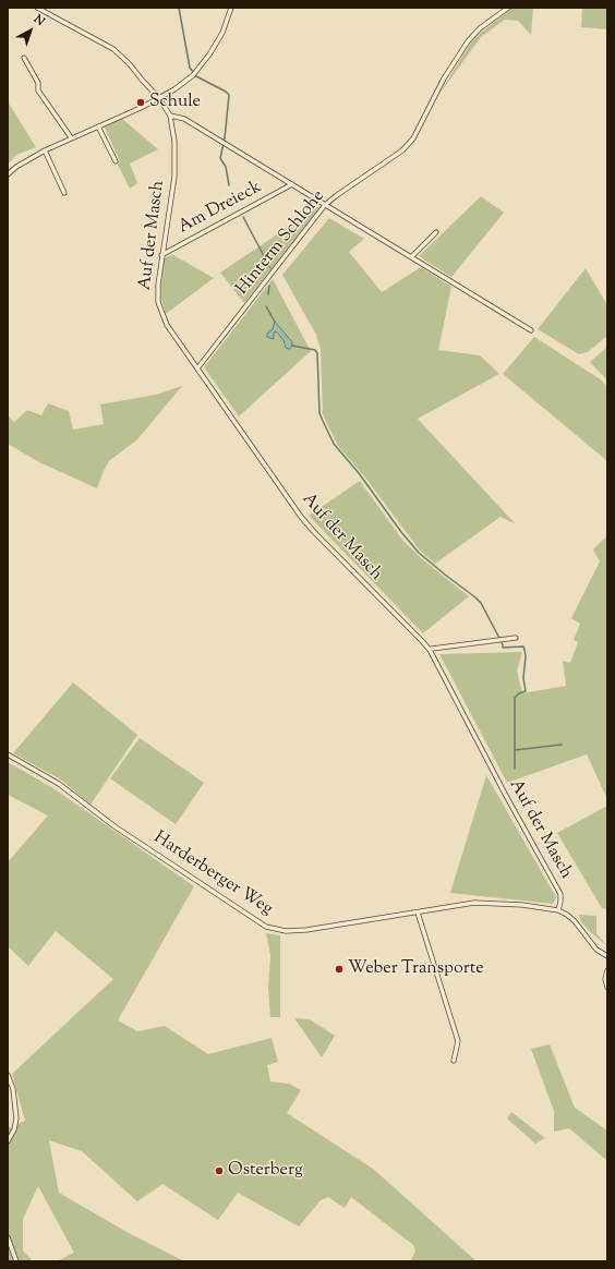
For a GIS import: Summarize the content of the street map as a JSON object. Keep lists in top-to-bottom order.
{
  "streets": {
    "street": [
      "Am Dreieck",
      "Auf der Masch",
      "Hinterm Schlohe",
      "Harderberger Weg"
    ]
  },
  "crossings": [
    ["Am Dreieck", "Auf der Masch"],
    ["Auf der Masch", "Hinterm Schlohe"],
    ["Auf der Masch", "Harderberger Weg"]
  ],
  "places": ["Schule", "Weber Transporte", "Osterberg"],
  "north": "top right"
}
